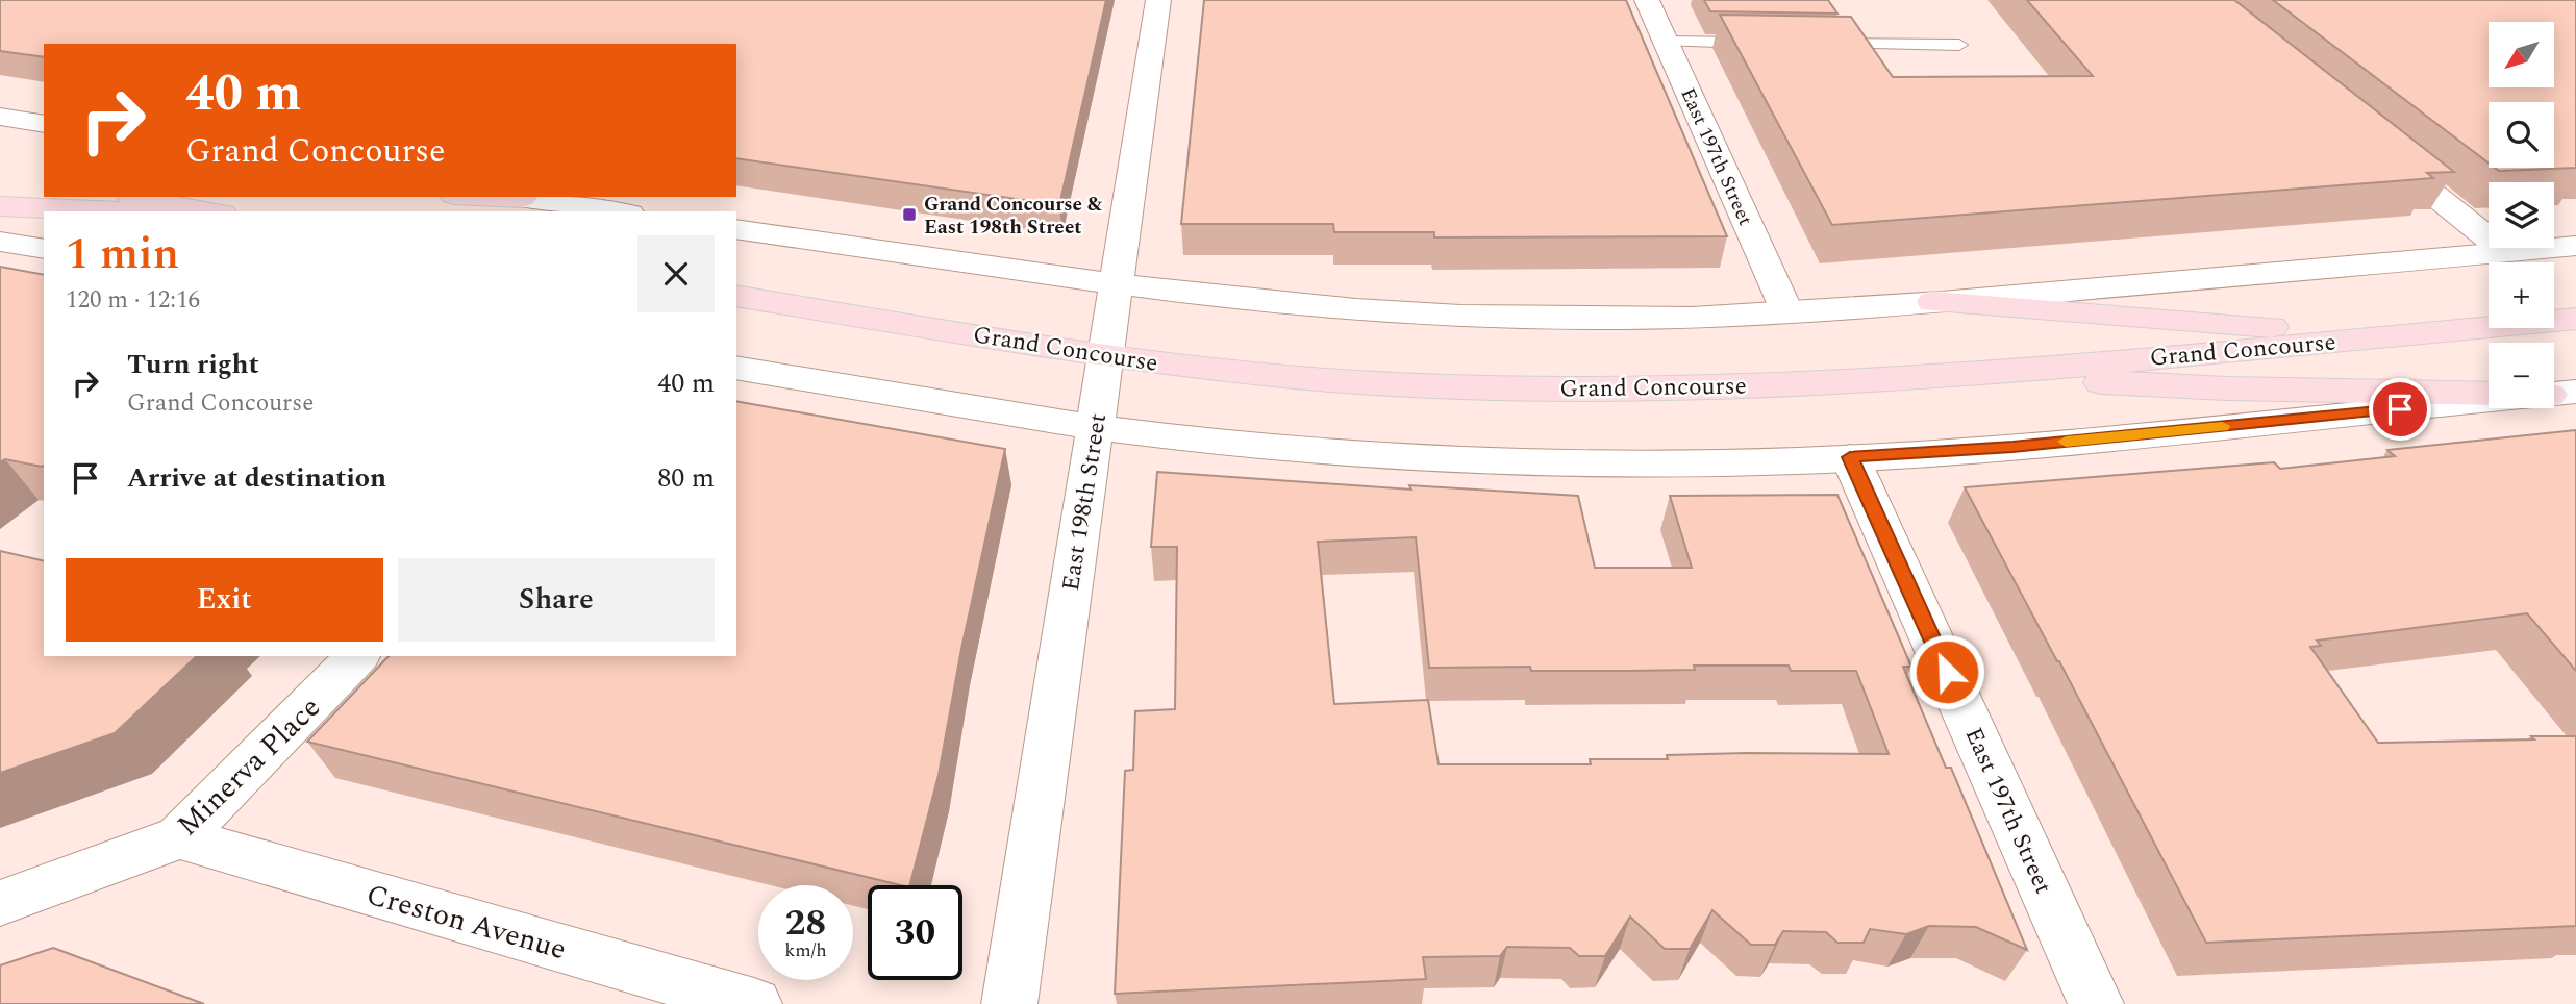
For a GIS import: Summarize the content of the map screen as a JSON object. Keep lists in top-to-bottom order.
{
  "streets": {
    "main road": ["Grand Concourse"],
    "street": [
      "East 197th Street",
      "East 198th Street",
      "Minerva Place",
      "Creston Avenue"
    ]
  },
  "crossings": [
    ["Grand Concourse", "East 198th Street"],
    ["Minerva Place", "Creston Avenue"]
  ],
  "places": {
    "transit": ["Grand Concourse & East 198th Street"]
  },
  "north": "bottom left",
  "page": {
    "map_buttons": ["+", "−"],
    "turn": ["40 m", "Grand Concourse"],
    "heading": ["1 min", "120 m · 12:16"],
    "list": [
      {
        "name": "Turn right",
        "note": "Grand Concourse",
        "value": "40 m"
      },
      {
        "name": "Arrive at destination",
        "value": "80 m"
      }
    ],
    "buttons": ["Exit", "Share"],
    "speed": "28 km/h",
    "limit": "30"
  }
}
